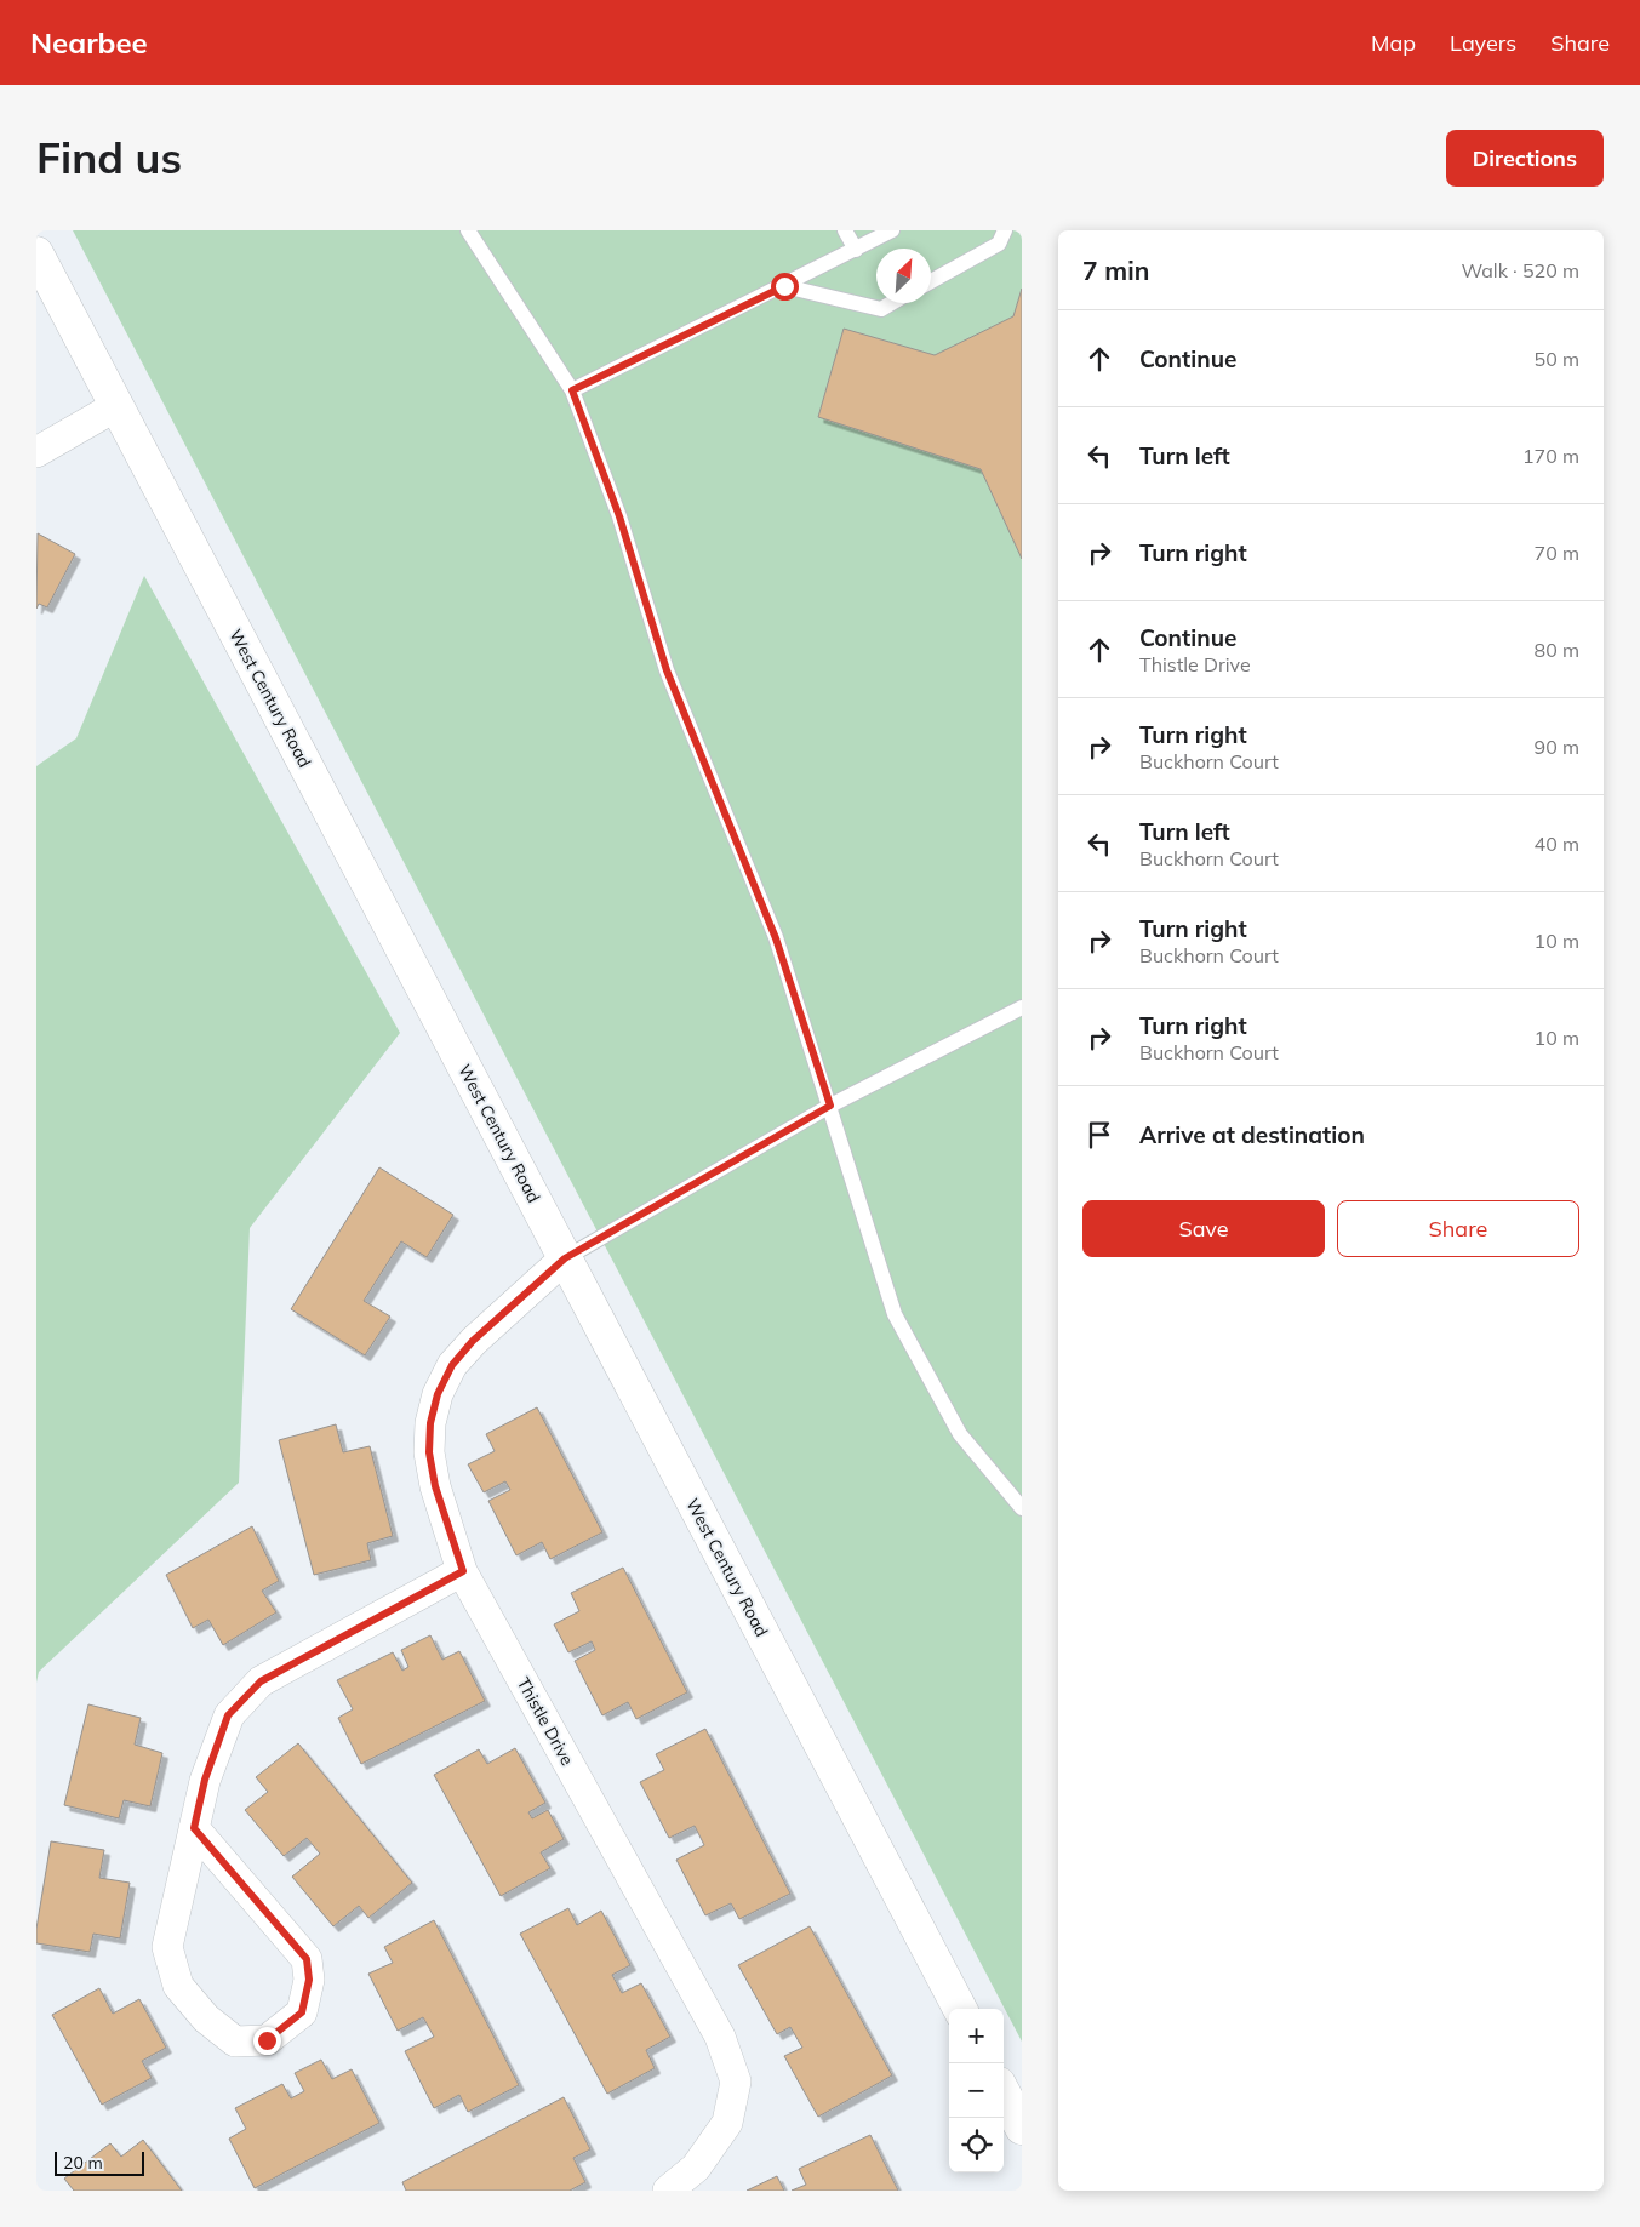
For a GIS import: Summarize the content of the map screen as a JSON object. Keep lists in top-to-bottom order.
{
  "streets": {
    "main road": ["West Century Road"],
    "street": ["Thistle Drive"]
  },
  "crossings": [
    ["West Century Road", "Thistle Drive"]
  ],
  "scale_bar": "20 m",
  "north": "top right",
  "page": {
    "header": "Nearbee",
    "nav": ["Map", "Layers", "Share"],
    "buttons": [
      "Directions",
      ["Save", "Share"]
    ],
    "title": "Find us",
    "heading": ["7 min", "Walk · 520 m"],
    "list": [
      ["Continue", "50 m"],
      ["Turn left", "170 m"],
      ["Turn right", "70 m"],
      ["Continue", "Thistle Drive", "80 m"],
      ["Turn right", "Buckhorn Court", "90 m"],
      ["Turn left", "Buckhorn Court", "40 m"],
      ["Turn right", "Buckhorn Court", "10 m"],
      ["Turn right", "Buckhorn Court", "10 m"],
      "Arrive at destination"
    ],
    "map_buttons": ["+", "−"],
    "scale": "20 m"
  }
}
